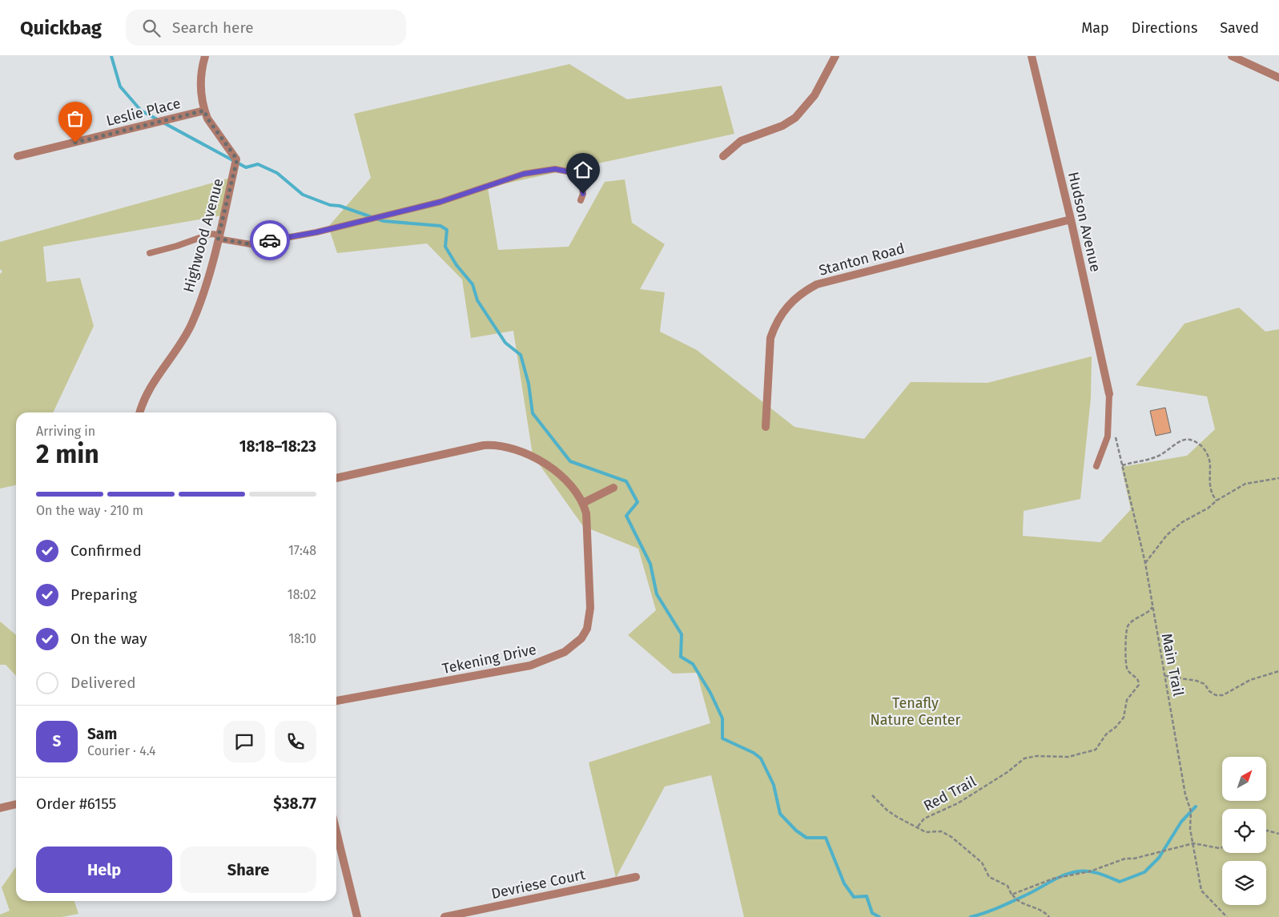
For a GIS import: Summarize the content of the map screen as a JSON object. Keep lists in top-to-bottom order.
{
  "streets": {
    "street": [
      "Leslie Place",
      "Hudson Avenue",
      "Highwood Avenue",
      "Stanton Road",
      "Tekening Drive",
      "Devriese Court"
    ],
    "path": ["Main Trail", "Red Trail"]
  },
  "crossings": [
    ["Leslie Place", "Highwood Avenue"],
    ["Hudson Avenue", "Stanton Road"],
    ["Main Trail", "Red Trail"]
  ],
  "parks": ["Tenafly Nature Center"],
  "north": "top right",
  "page": {
    "header": "Quickbag",
    "search": "Search here",
    "nav": ["Map", "Directions", "Saved"],
    "heading": ["2 min", "Arriving in", "18:18–18:23"],
    "panel": [
      "Sam",
      "Courier · 4.4",
      "Order #6155",
      "$38.77"
    ],
    "bar": "On the way · 210 m",
    "list": [
      ["Confirmed", "17:48"],
      ["Preparing", "18:02"],
      ["On the way", "18:10"],
      "Delivered"
    ],
    "round": "S",
    "buttons": ["Help", "Share"]
  }
}
